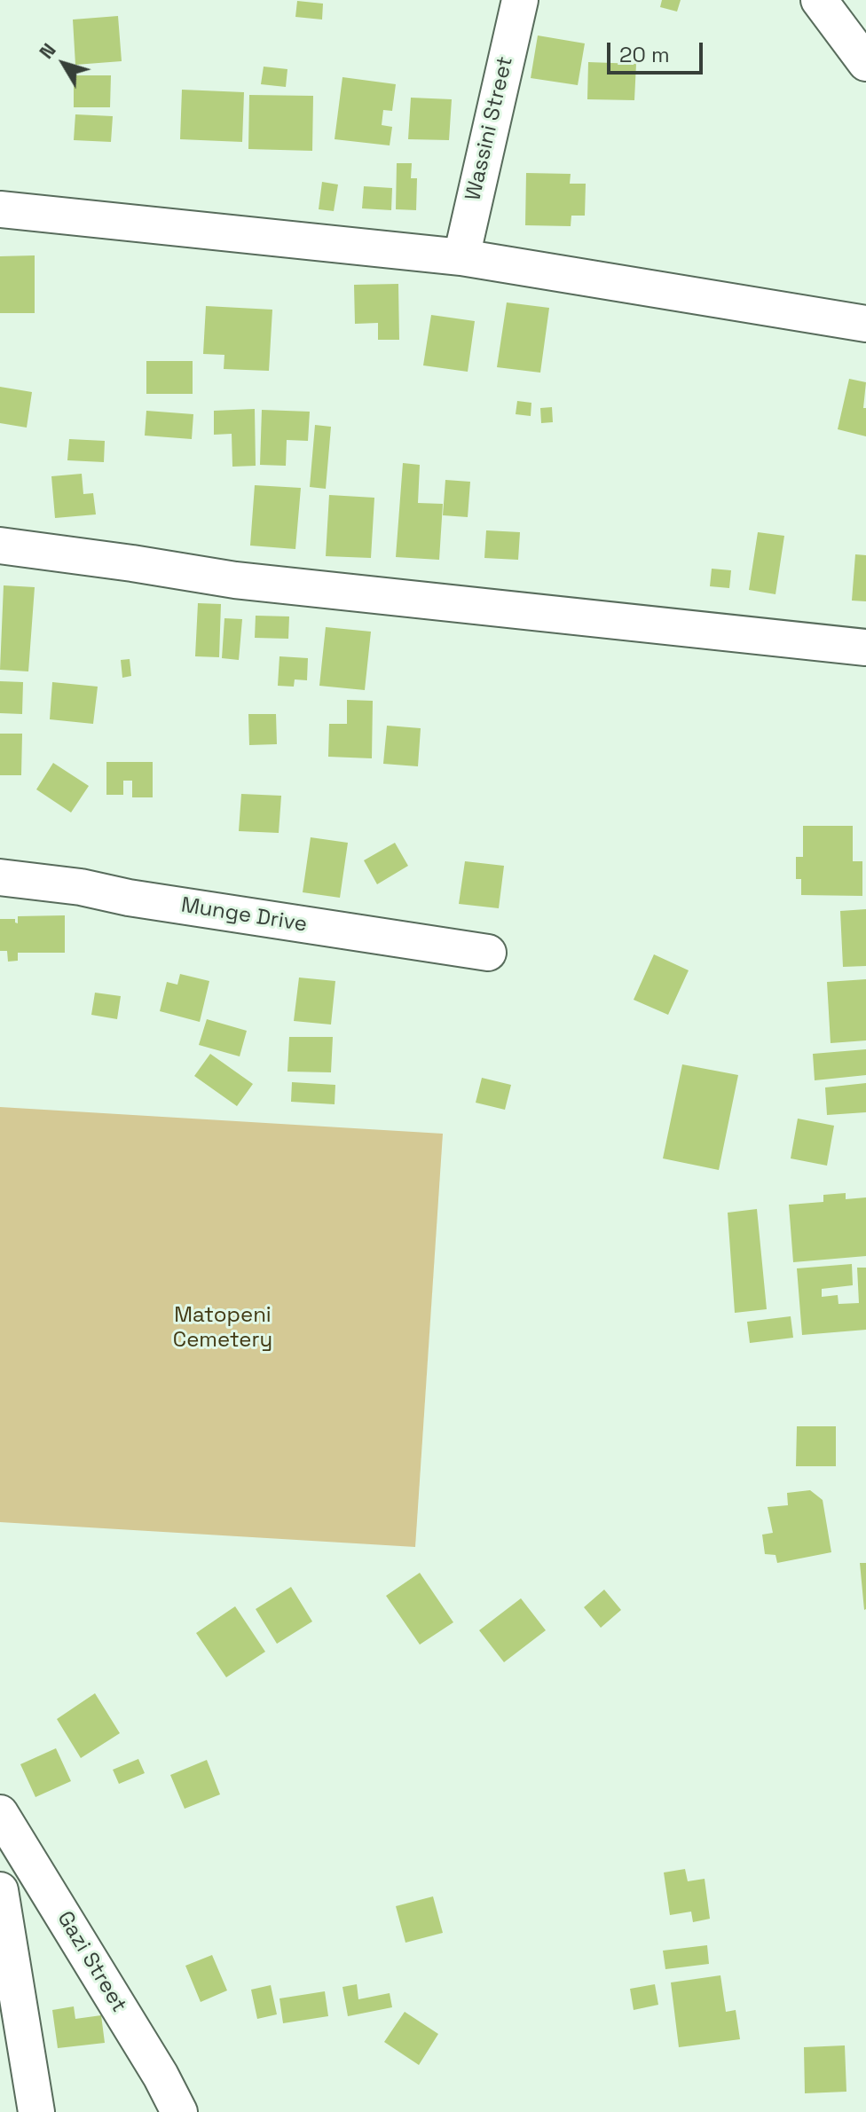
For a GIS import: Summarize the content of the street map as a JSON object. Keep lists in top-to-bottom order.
{
  "streets": {
    "street": ["Wassini Street", "Munge Drive", "Gazi Street"]
  },
  "parks": ["Matopeni Cemetery"],
  "scale_bar": "20 m",
  "north": "top left"
}
